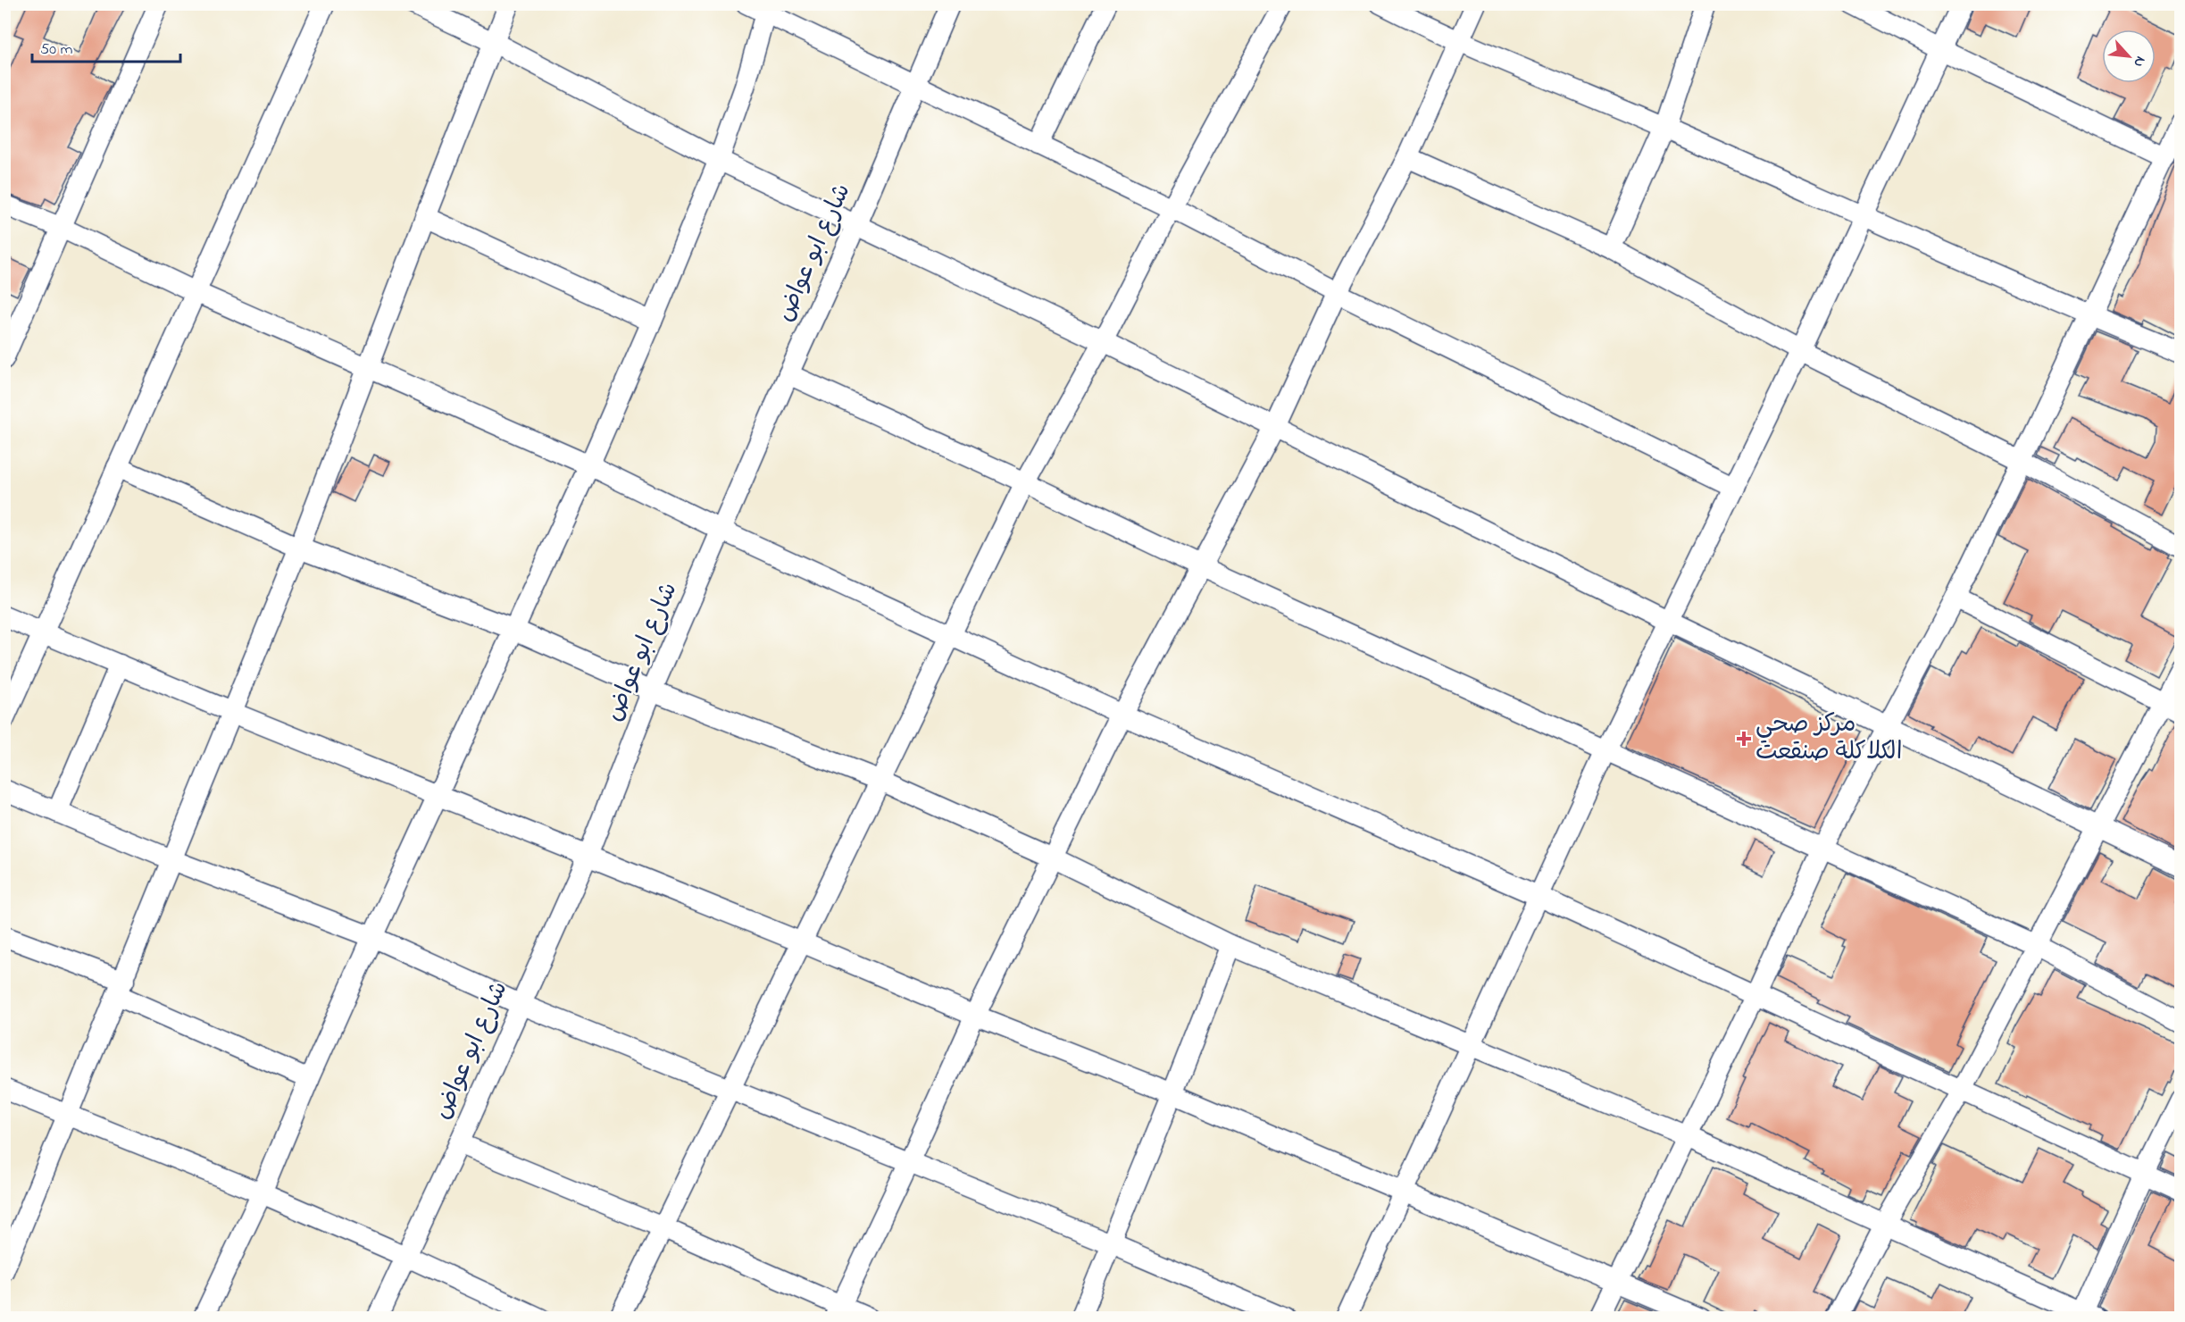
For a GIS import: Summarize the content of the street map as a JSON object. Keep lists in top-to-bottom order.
{
  "streets": {
    "street": ["شارع ابو عواض"]
  },
  "places": {
    "health": ["مركز صحي الكلاكلة صنقعت"]
  },
  "scale_bar": "50 m",
  "north": "bottom right"
}
